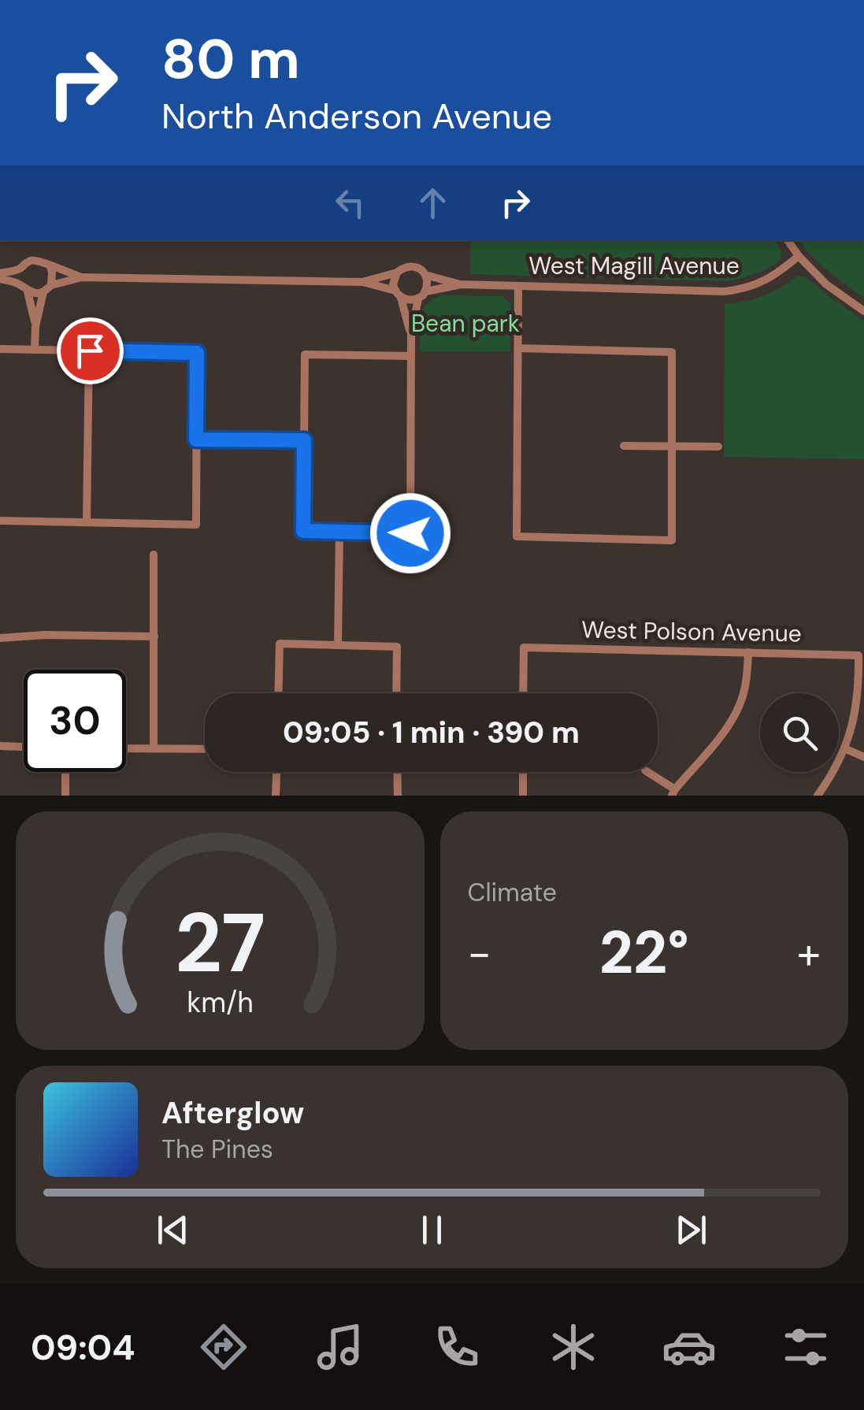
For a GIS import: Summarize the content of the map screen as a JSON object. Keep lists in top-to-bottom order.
{
  "streets": {
    "street": ["West Magill Avenue", "West Polson Avenue"]
  },
  "parks": ["Bean park"],
  "page": {
    "turn": ["80 m", "North Anderson Avenue"],
    "limit": "30",
    "trip": "09:05 · 1 min · 390 m",
    "tile": "Climate",
    "heat": ["−", "22°", "+"],
    "song": ["Afterglow", "The Pines"],
    "tabs": "09:04",
    "gauge": ["27", "km/h"]
  }
}
